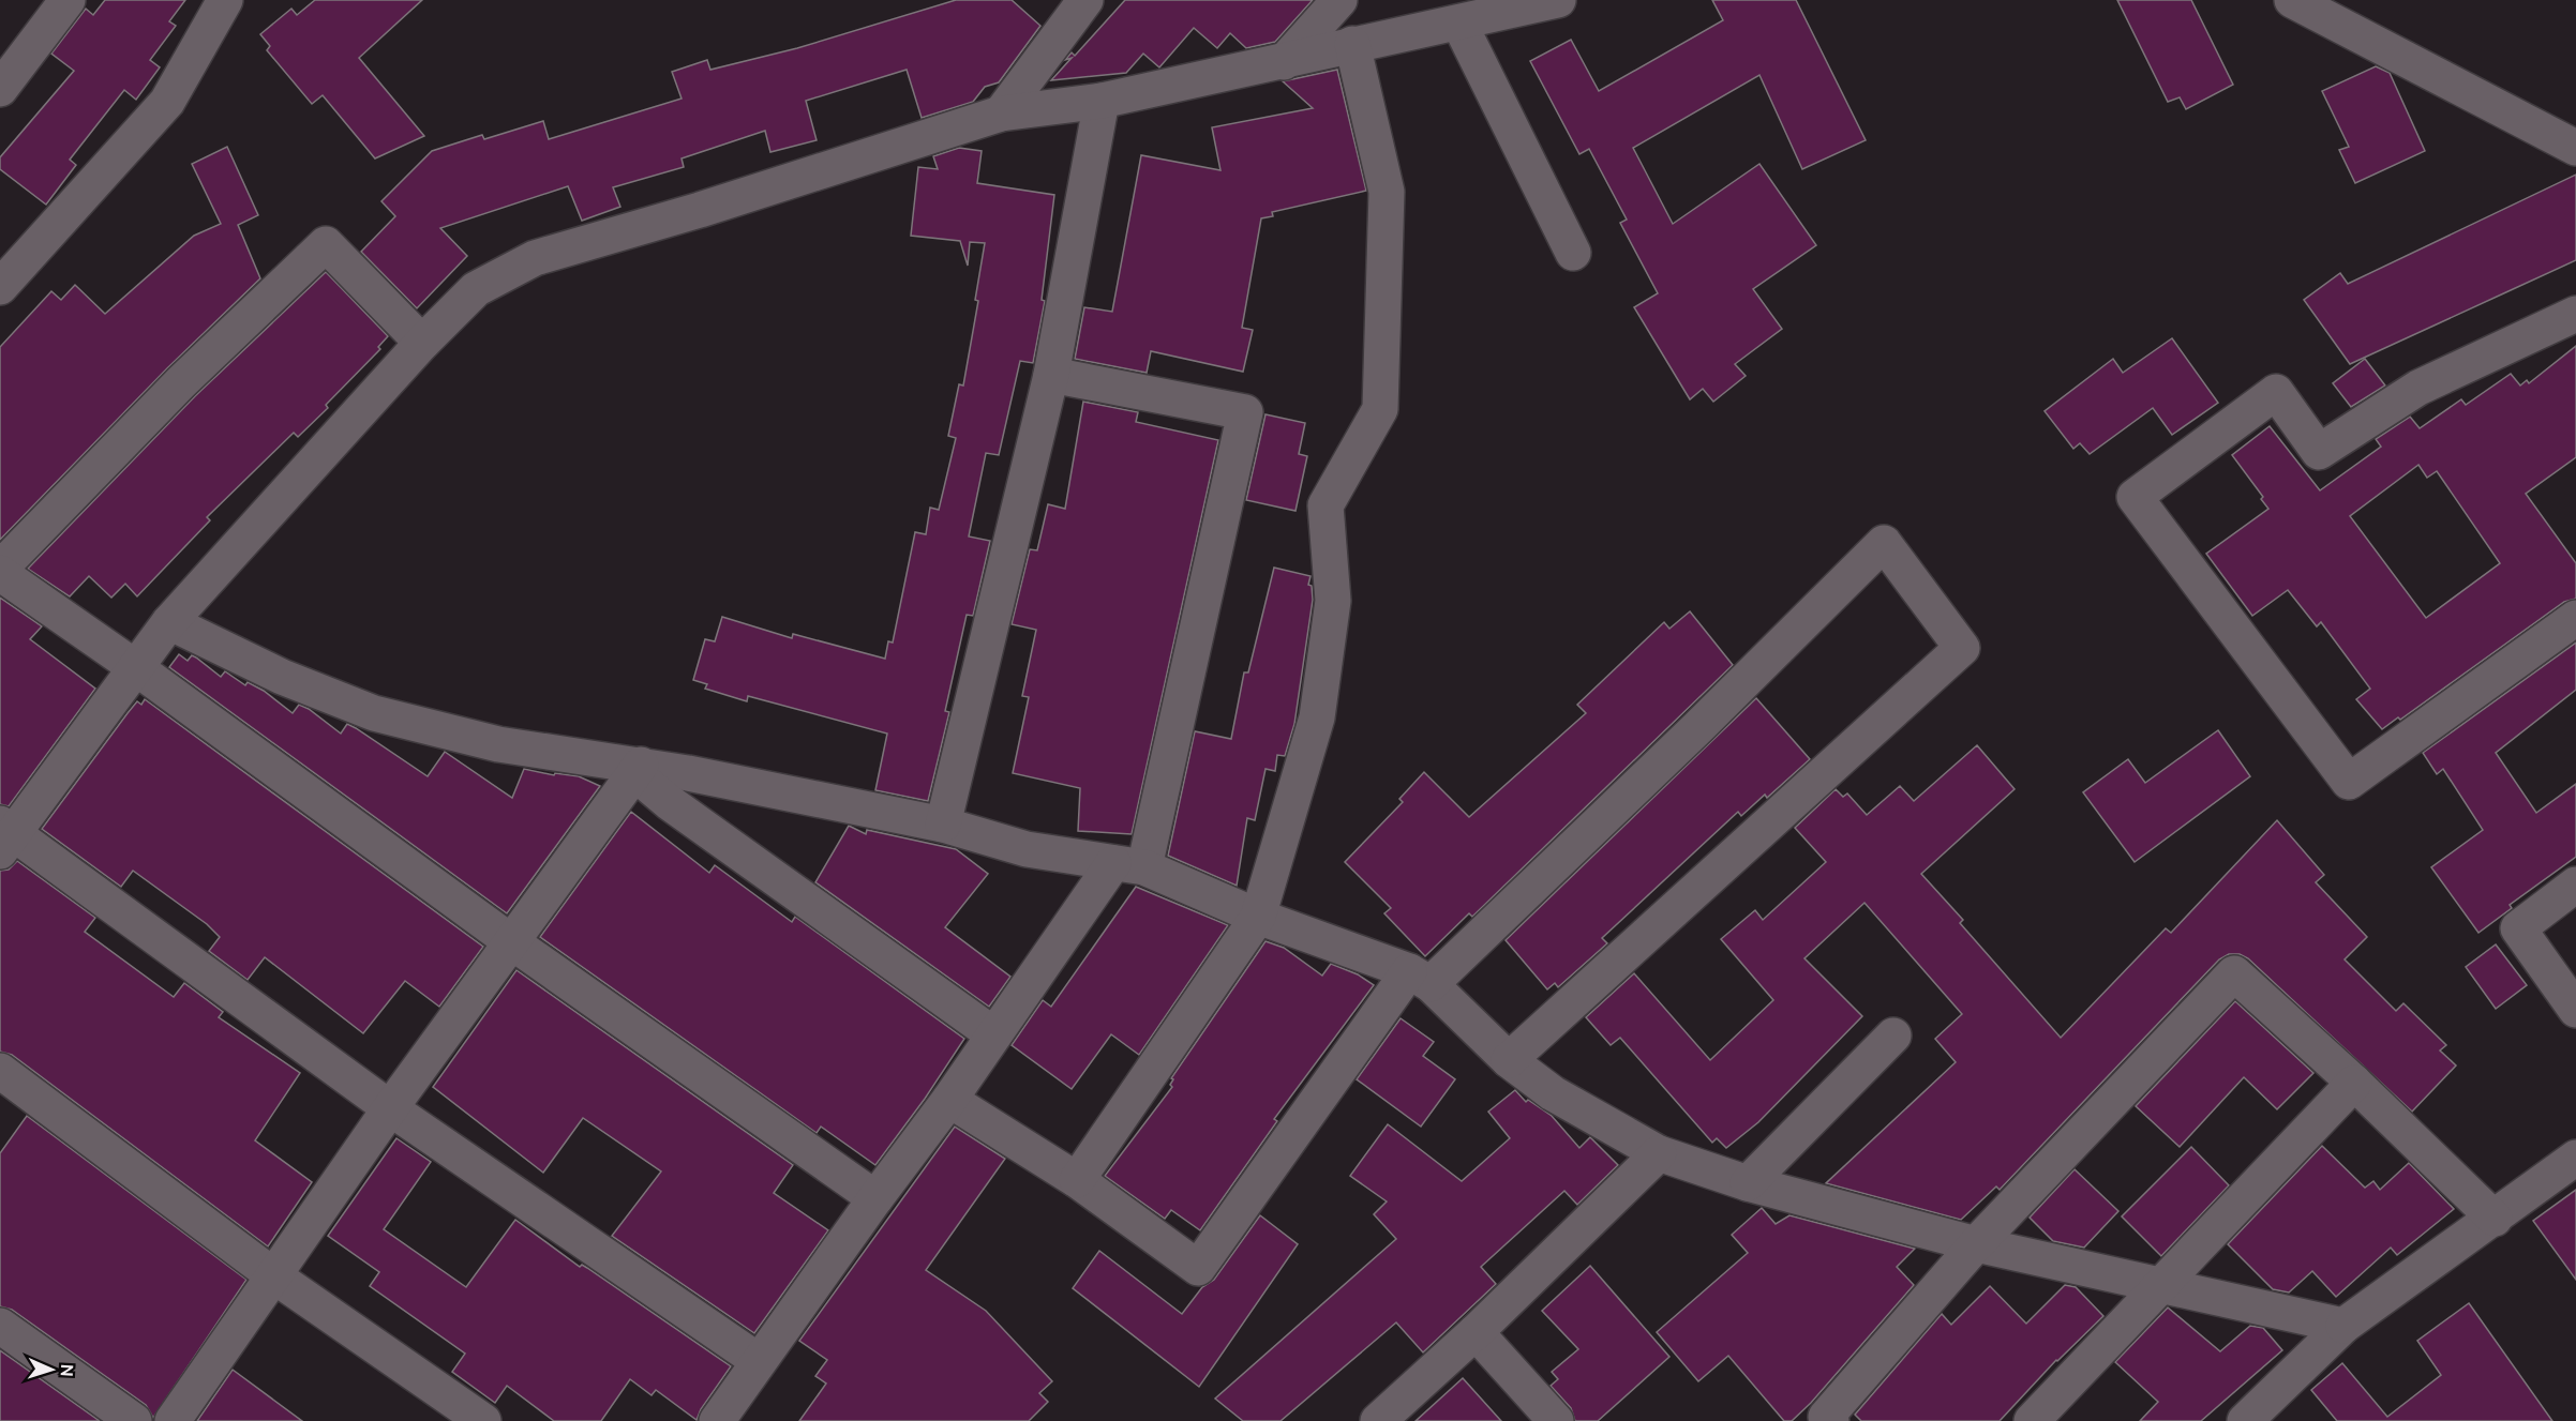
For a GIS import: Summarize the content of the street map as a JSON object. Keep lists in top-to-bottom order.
{
  "north": "right"
}
